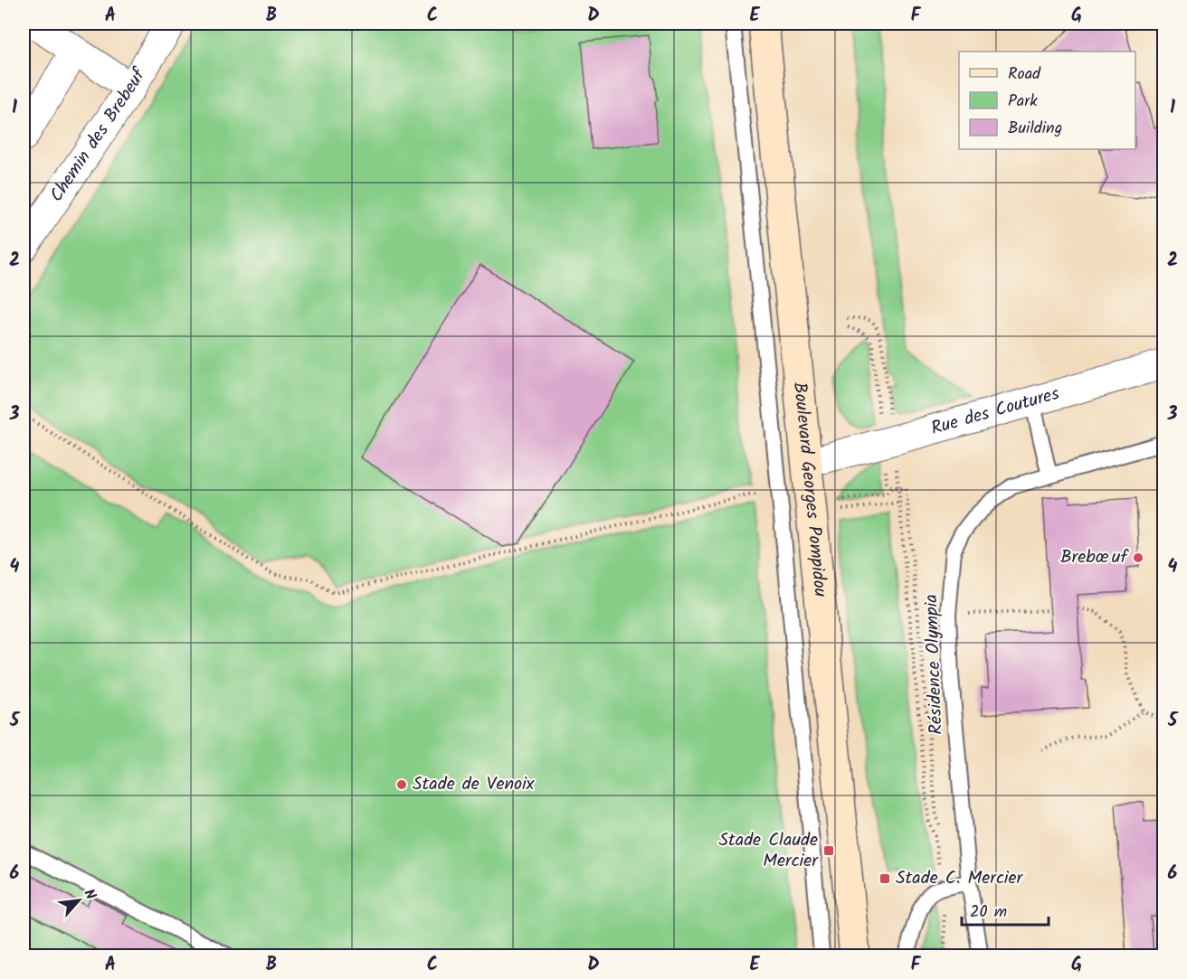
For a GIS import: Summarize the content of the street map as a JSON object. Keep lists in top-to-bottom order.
{
  "streets": {
    "street": ["Chemin des Brebeuf", "Rue des Coutures", "Boulevard Georges Pompidou"],
    "lane": ["Résidence Olympia"]
  },
  "crossings": [
    ["Rue des Coutures", "Boulevard Georges Pompidou"]
  ],
  "places": {
    "other": ["Brebœuf", "Stade de Venoix"],
    "transit": ["Stade Claude Mercier", "Stade C. Mercier"]
  },
  "legend": ["Road", "Park", "Building"],
  "scale_bar": "20 m",
  "north": "top right",
  "grid": {
    "columns": [
      "A",
      "B",
      "C",
      "D",
      "E",
      "F",
      "G"
    ],
    "rows": [
      "1",
      "2",
      "3",
      "4",
      "5",
      "6"
    ]
  }
}
